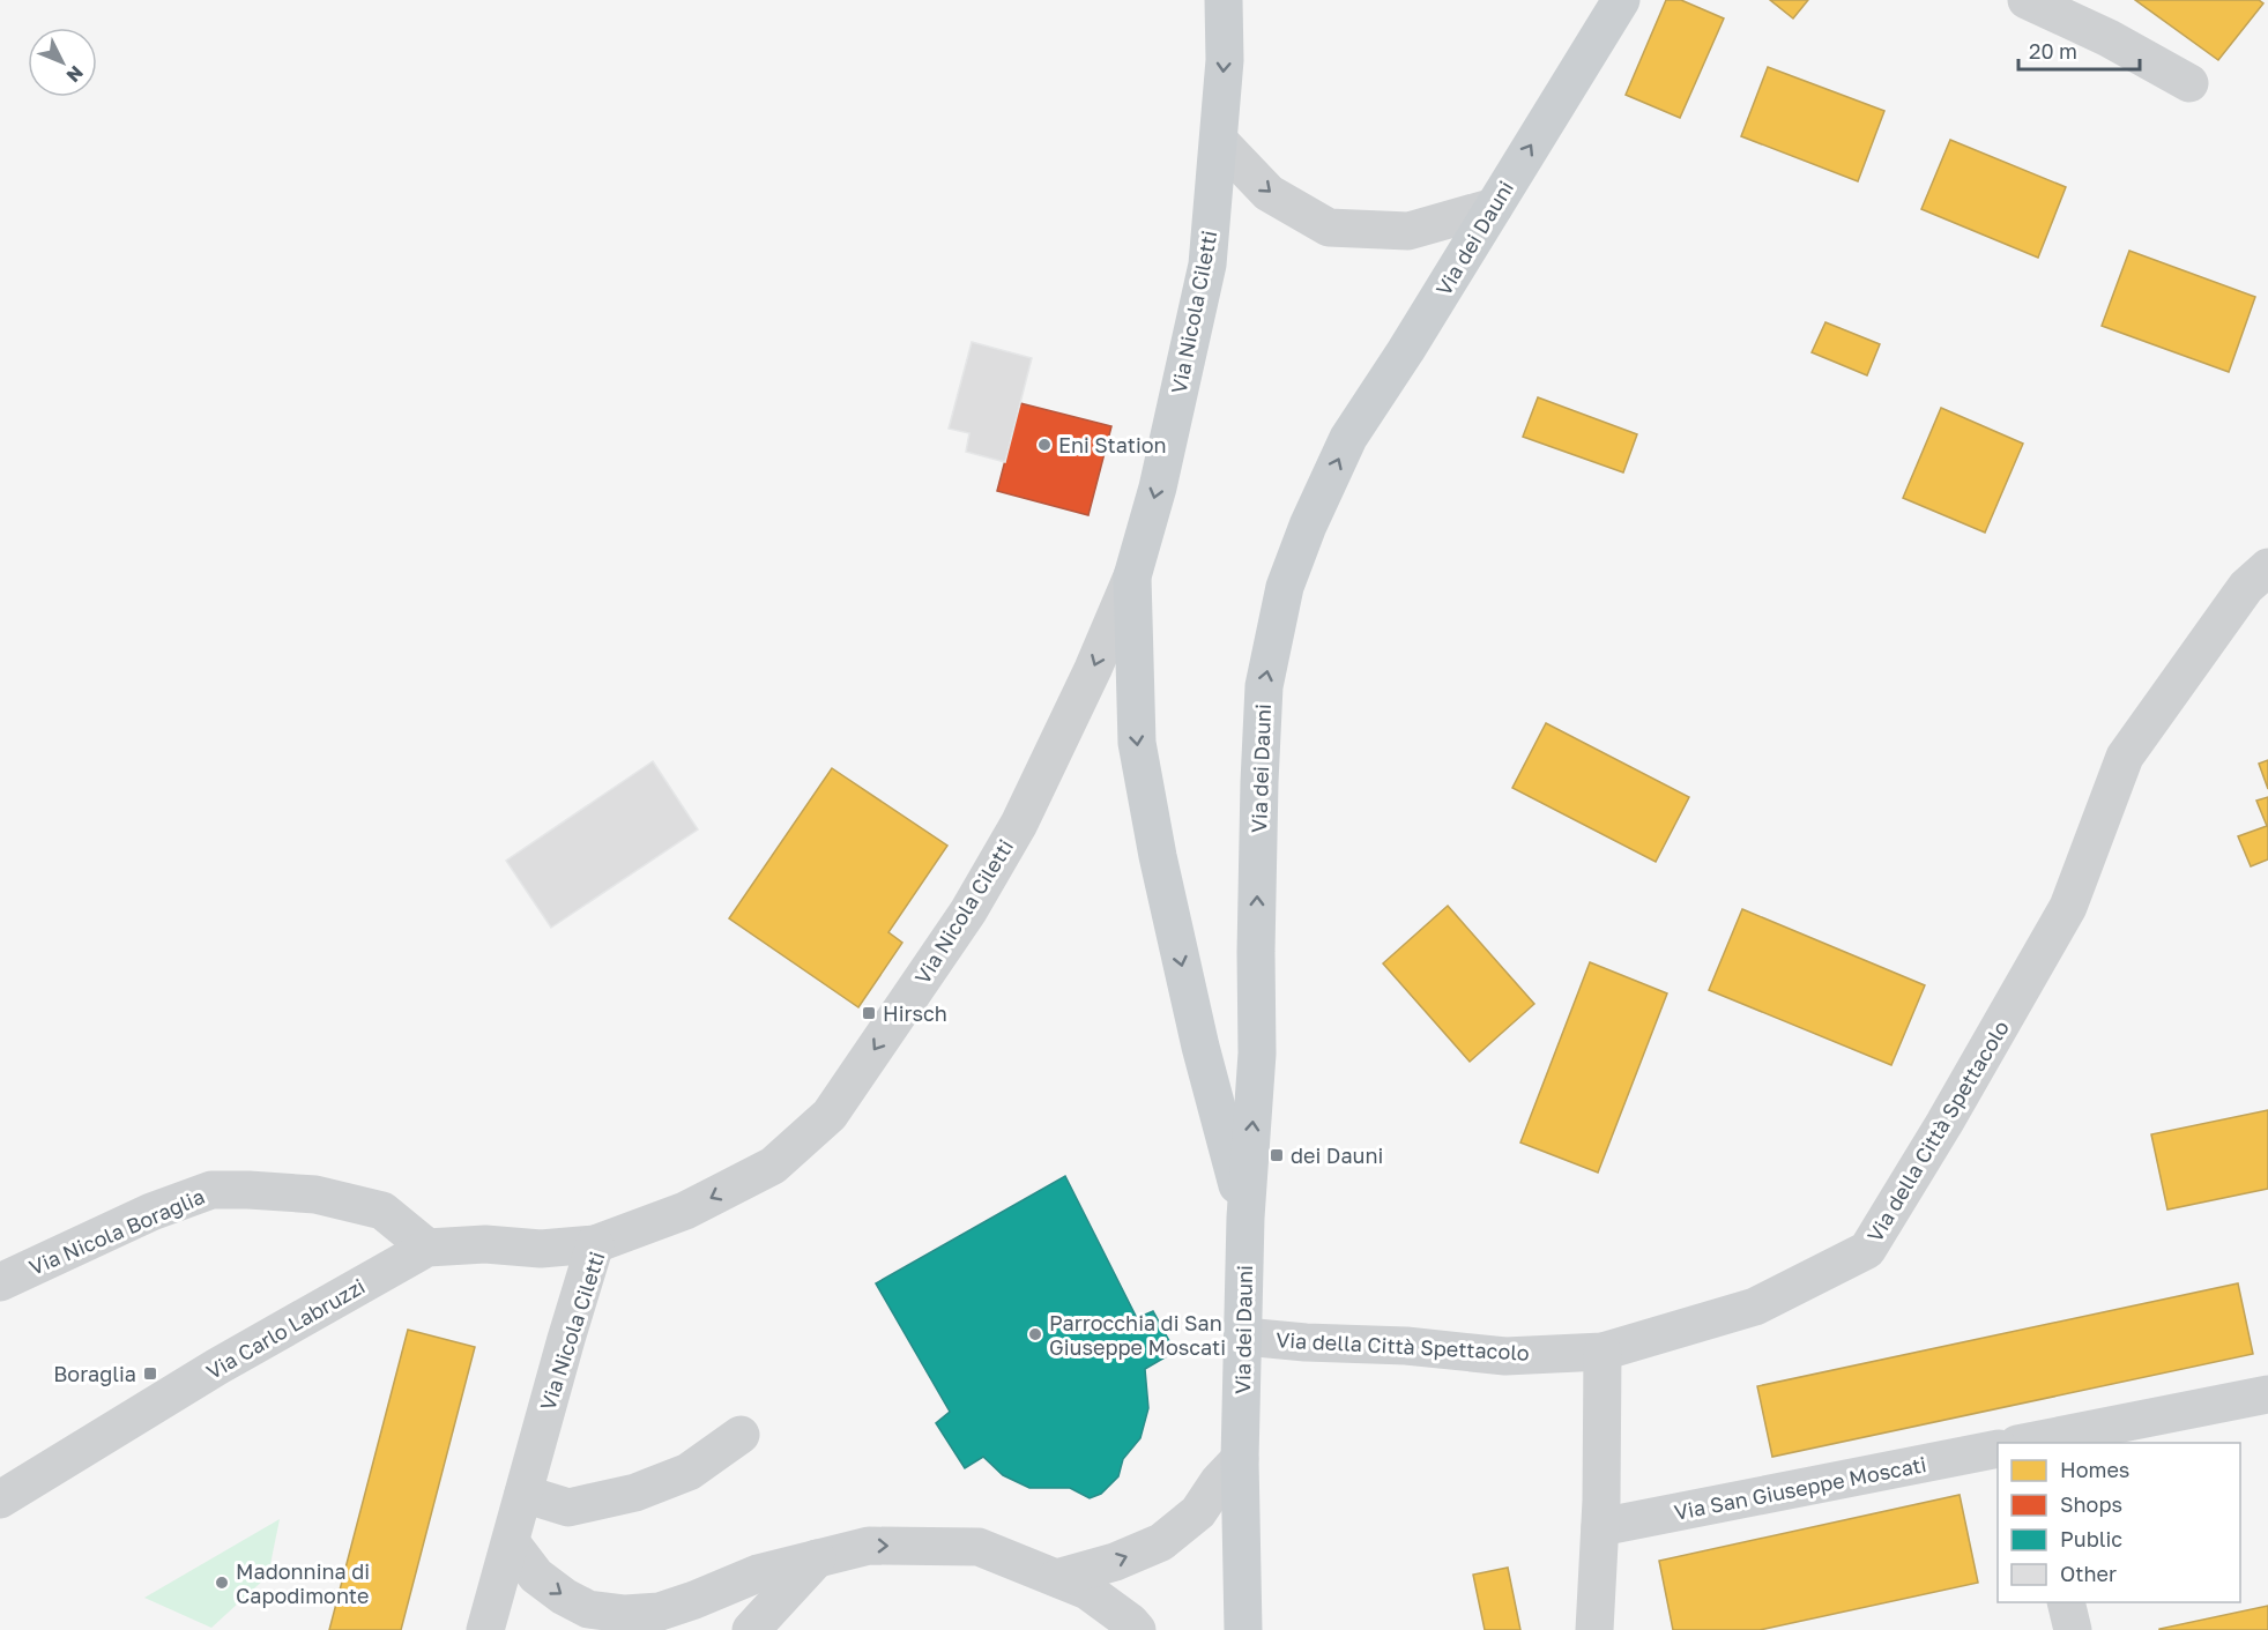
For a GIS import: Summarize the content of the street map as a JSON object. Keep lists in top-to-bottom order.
{
  "streets": {
    "main road": ["Via dei Dauni", "Via Nicola Ciletti"],
    "street": [
      "Via della Città Spettacolo",
      "Via Nicola Boraglia",
      "Via Carlo Labruzzi",
      "Via San Giuseppe Moscati"
    ]
  },
  "crossings": [
    ["Via dei Dauni", "Via Nicola Ciletti"],
    ["Via dei Dauni", "Via della Città Spettacolo"],
    ["Via Nicola Ciletti", "Via Carlo Labruzzi"],
    ["Via Nicola Boraglia", "Via Carlo Labruzzi"]
  ],
  "one_way": ["Via dei Dauni", "Via Nicola Ciletti"],
  "places": {
    "other": ["Eni Station", "Parrocchia di San Giuseppe Moscati", "Madonnina di Capodimonte"],
    "transit": ["Hirsch", "dei Dauni", "Boraglia"]
  },
  "legend": [
    "Homes",
    "Shops",
    "Public",
    "Other"
  ],
  "scale_bar": "20 m",
  "north": "bottom right"
}
